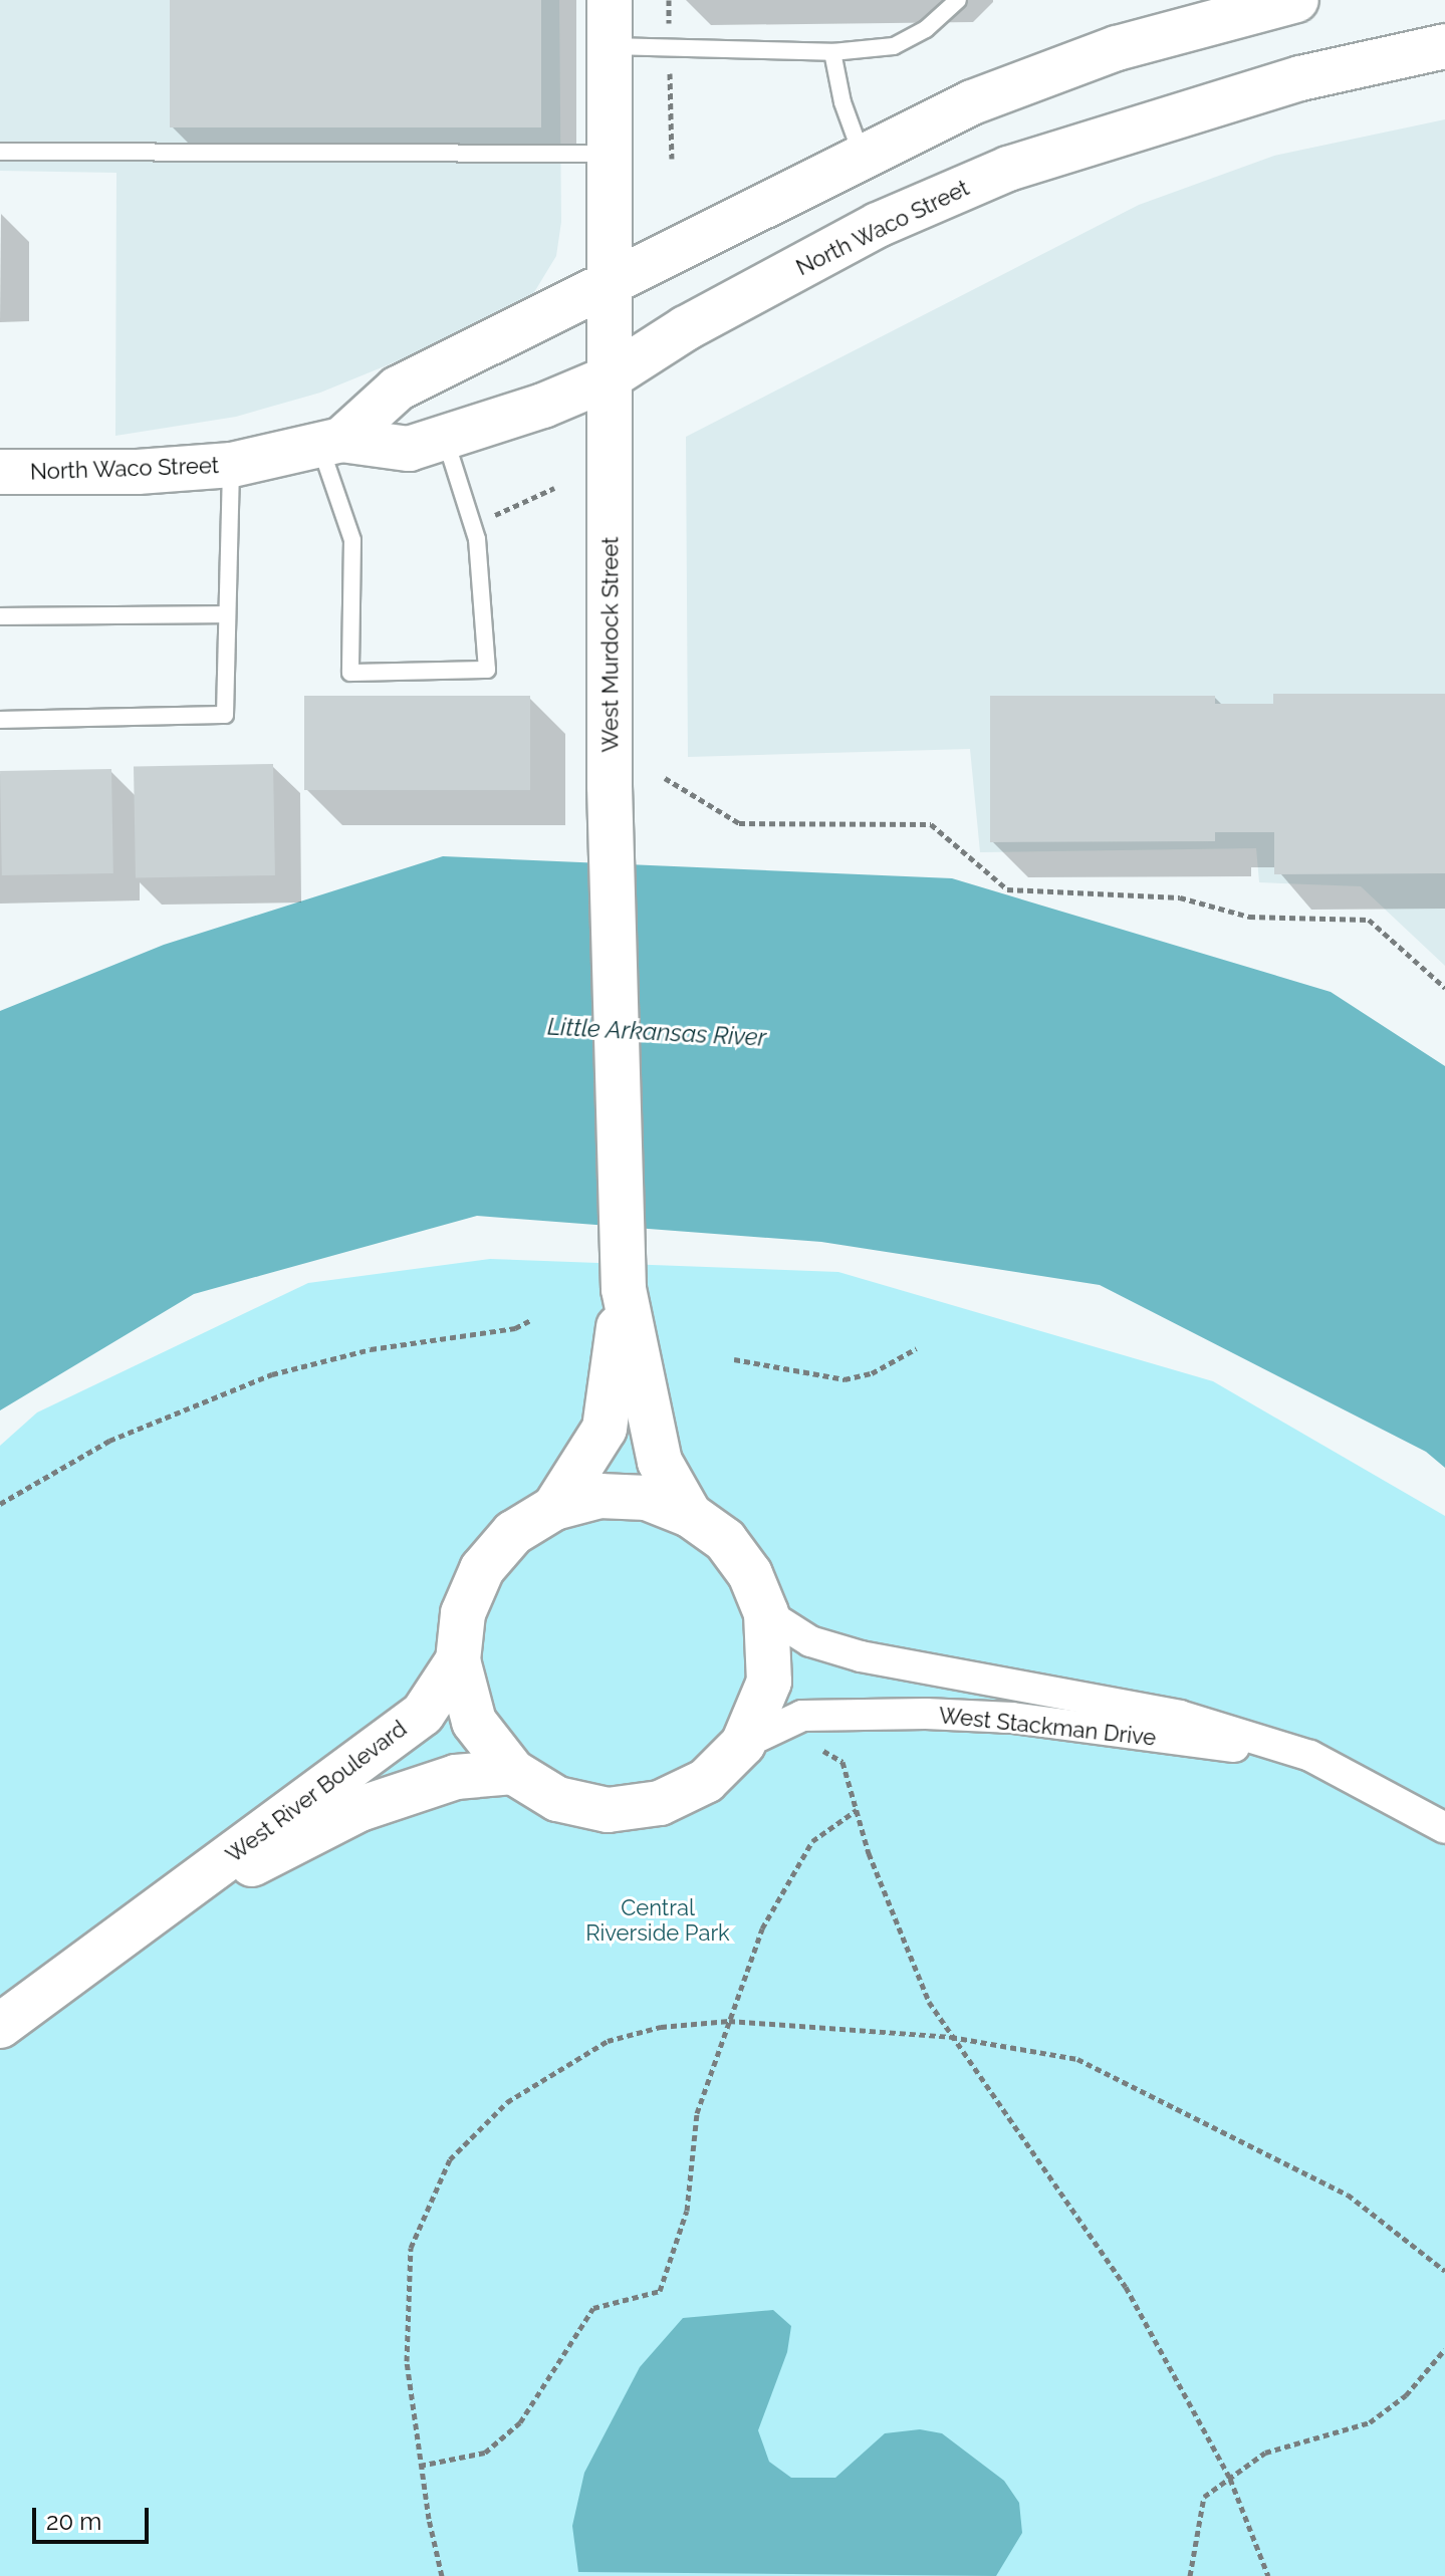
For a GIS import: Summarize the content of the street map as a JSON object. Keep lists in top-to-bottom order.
{
  "streets": {
    "street": [
      "North Waco Street",
      "West Murdock Street",
      "West Stackman Drive",
      "West River Boulevard"
    ]
  },
  "crossings": [
    ["North Waco Street", "West Murdock Street"],
    ["West Murdock Street", "West Stackman Drive"],
    ["West Murdock Street", "West River Boulevard"]
  ],
  "water": ["Little Arkansas River"],
  "parks": ["Central Riverside Park"],
  "scale_bar": "20 m"
}
